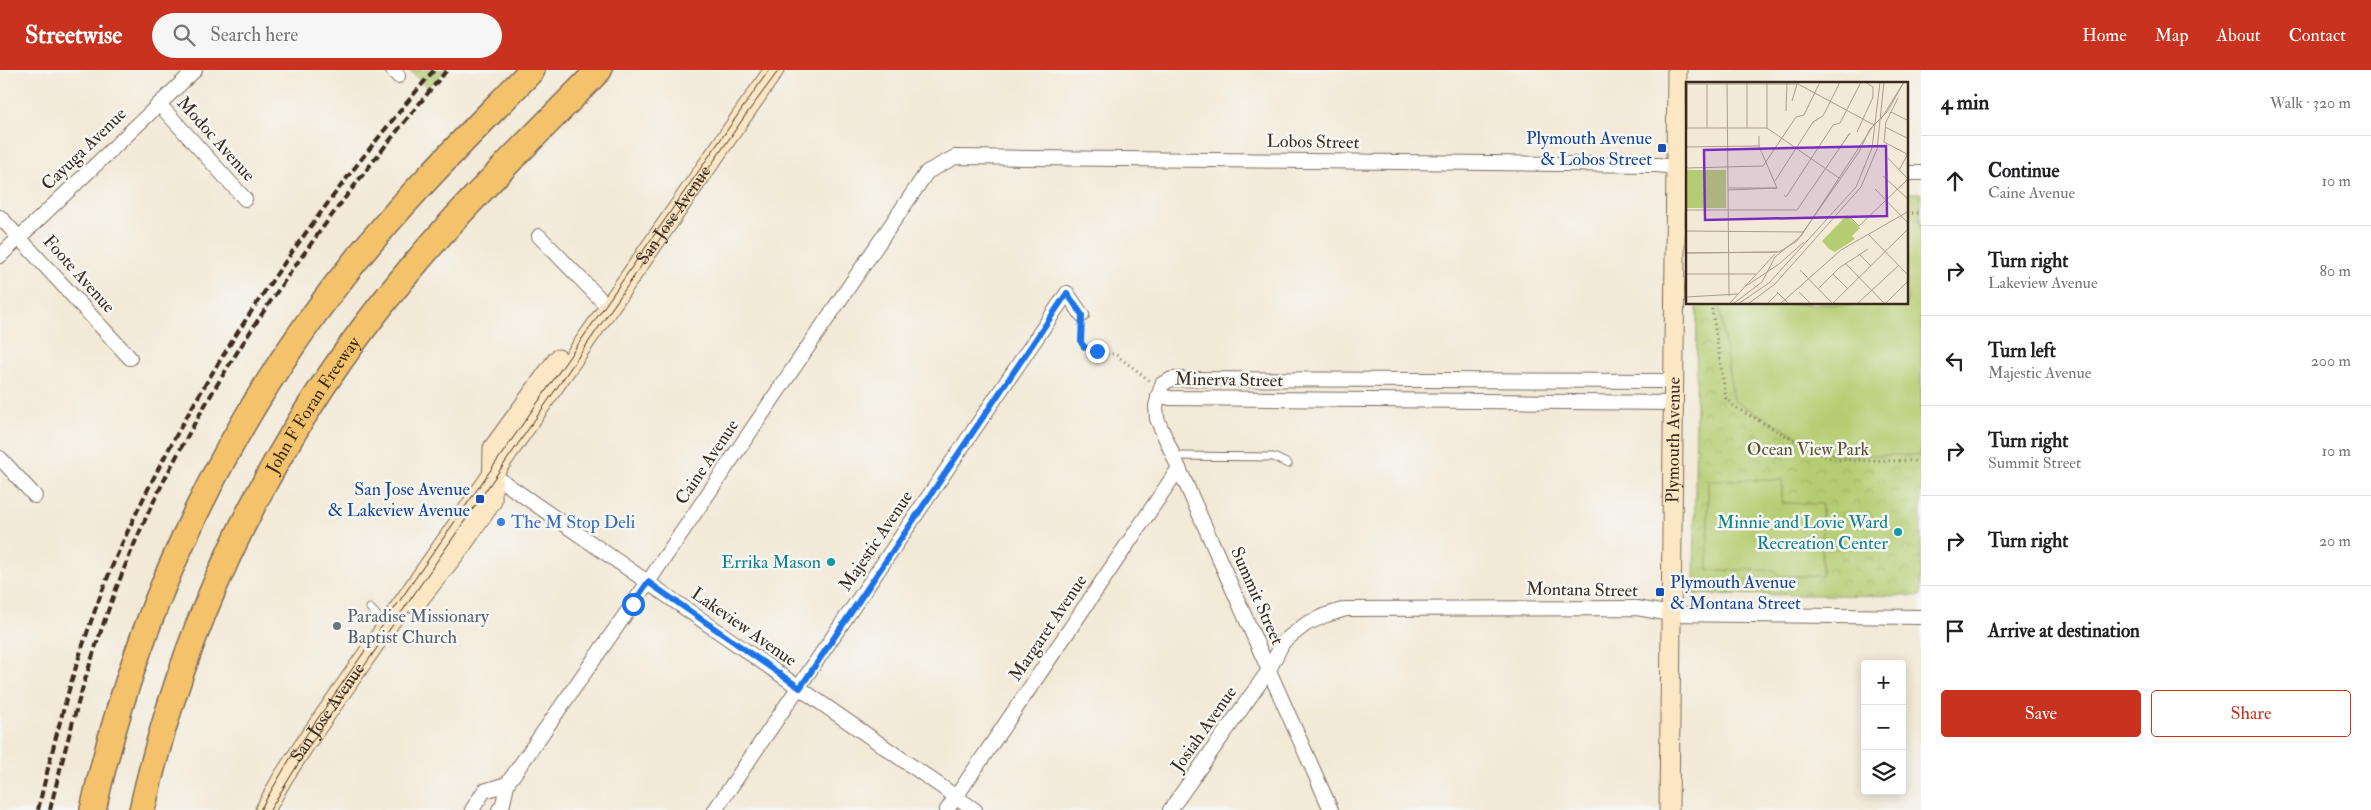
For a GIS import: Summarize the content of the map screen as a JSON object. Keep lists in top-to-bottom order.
{
  "streets": {
    "highway": ["John F Foran Freeway"],
    "main road": ["San Jose Avenue", "Plymouth Avenue"],
    "street": [
      "Modoc Avenue",
      "Lobos Street",
      "Cayuga Avenue",
      "Foote Avenue",
      "Minerva Street",
      "Caine Avenue",
      "Majestic Avenue",
      "Montana Street",
      "Summit Street",
      "Lakeview Avenue",
      "Margaret Avenue",
      "Josiah Avenue"
    ]
  },
  "crossings": [
    ["Modoc Avenue", "Cayuga Avenue"],
    ["Lobos Street", "Plymouth Avenue"],
    ["Lobos Street", "Caine Avenue"],
    ["Cayuga Avenue", "Foote Avenue"],
    ["San Jose Avenue", "Lakeview Avenue"],
    ["Minerva Street", "Plymouth Avenue"],
    ["Minerva Street", "Summit Street"],
    ["Plymouth Avenue", "Montana Street"],
    ["Caine Avenue", "Lakeview Avenue"],
    ["Majestic Avenue", "Lakeview Avenue"],
    ["Montana Street", "Summit Street"],
    ["Montana Street", "Josiah Avenue"],
    ["Summit Street", "Margaret Avenue"],
    ["Summit Street", "Josiah Avenue"],
    ["Lakeview Avenue", "Margaret Avenue"]
  ],
  "parks": ["Ocean View Park"],
  "places": {
    "transit": ["Plymouth Avenue & Lobos Street", "San Jose Avenue & Lakeview Avenue", "Plymouth Avenue & Montana Street"],
    "other": [
      "The M Stop Deli",
      "Minnie and Lovie Ward Recreation Center",
      "Errika Mason",
      "Paradise Missionary Baptist Church"
    ]
  },
  "page": {
    "header": "Streetwise",
    "search": "Search here",
    "nav": [
      "Home",
      "Map",
      "About",
      "Contact"
    ],
    "heading": ["4 min", "Walk · 320 m"],
    "list": [
      ["Continue", "Caine Avenue", "10 m"],
      ["Turn right", "Lakeview Avenue", "80 m"],
      ["Turn left", "Majestic Avenue", "200 m"],
      ["Turn right", "Summit Street", "10 m"],
      ["Turn right", "20 m"],
      "Arrive at destination"
    ],
    "map_buttons": ["+", "−"],
    "buttons": ["Save", "Share"]
  }
}
